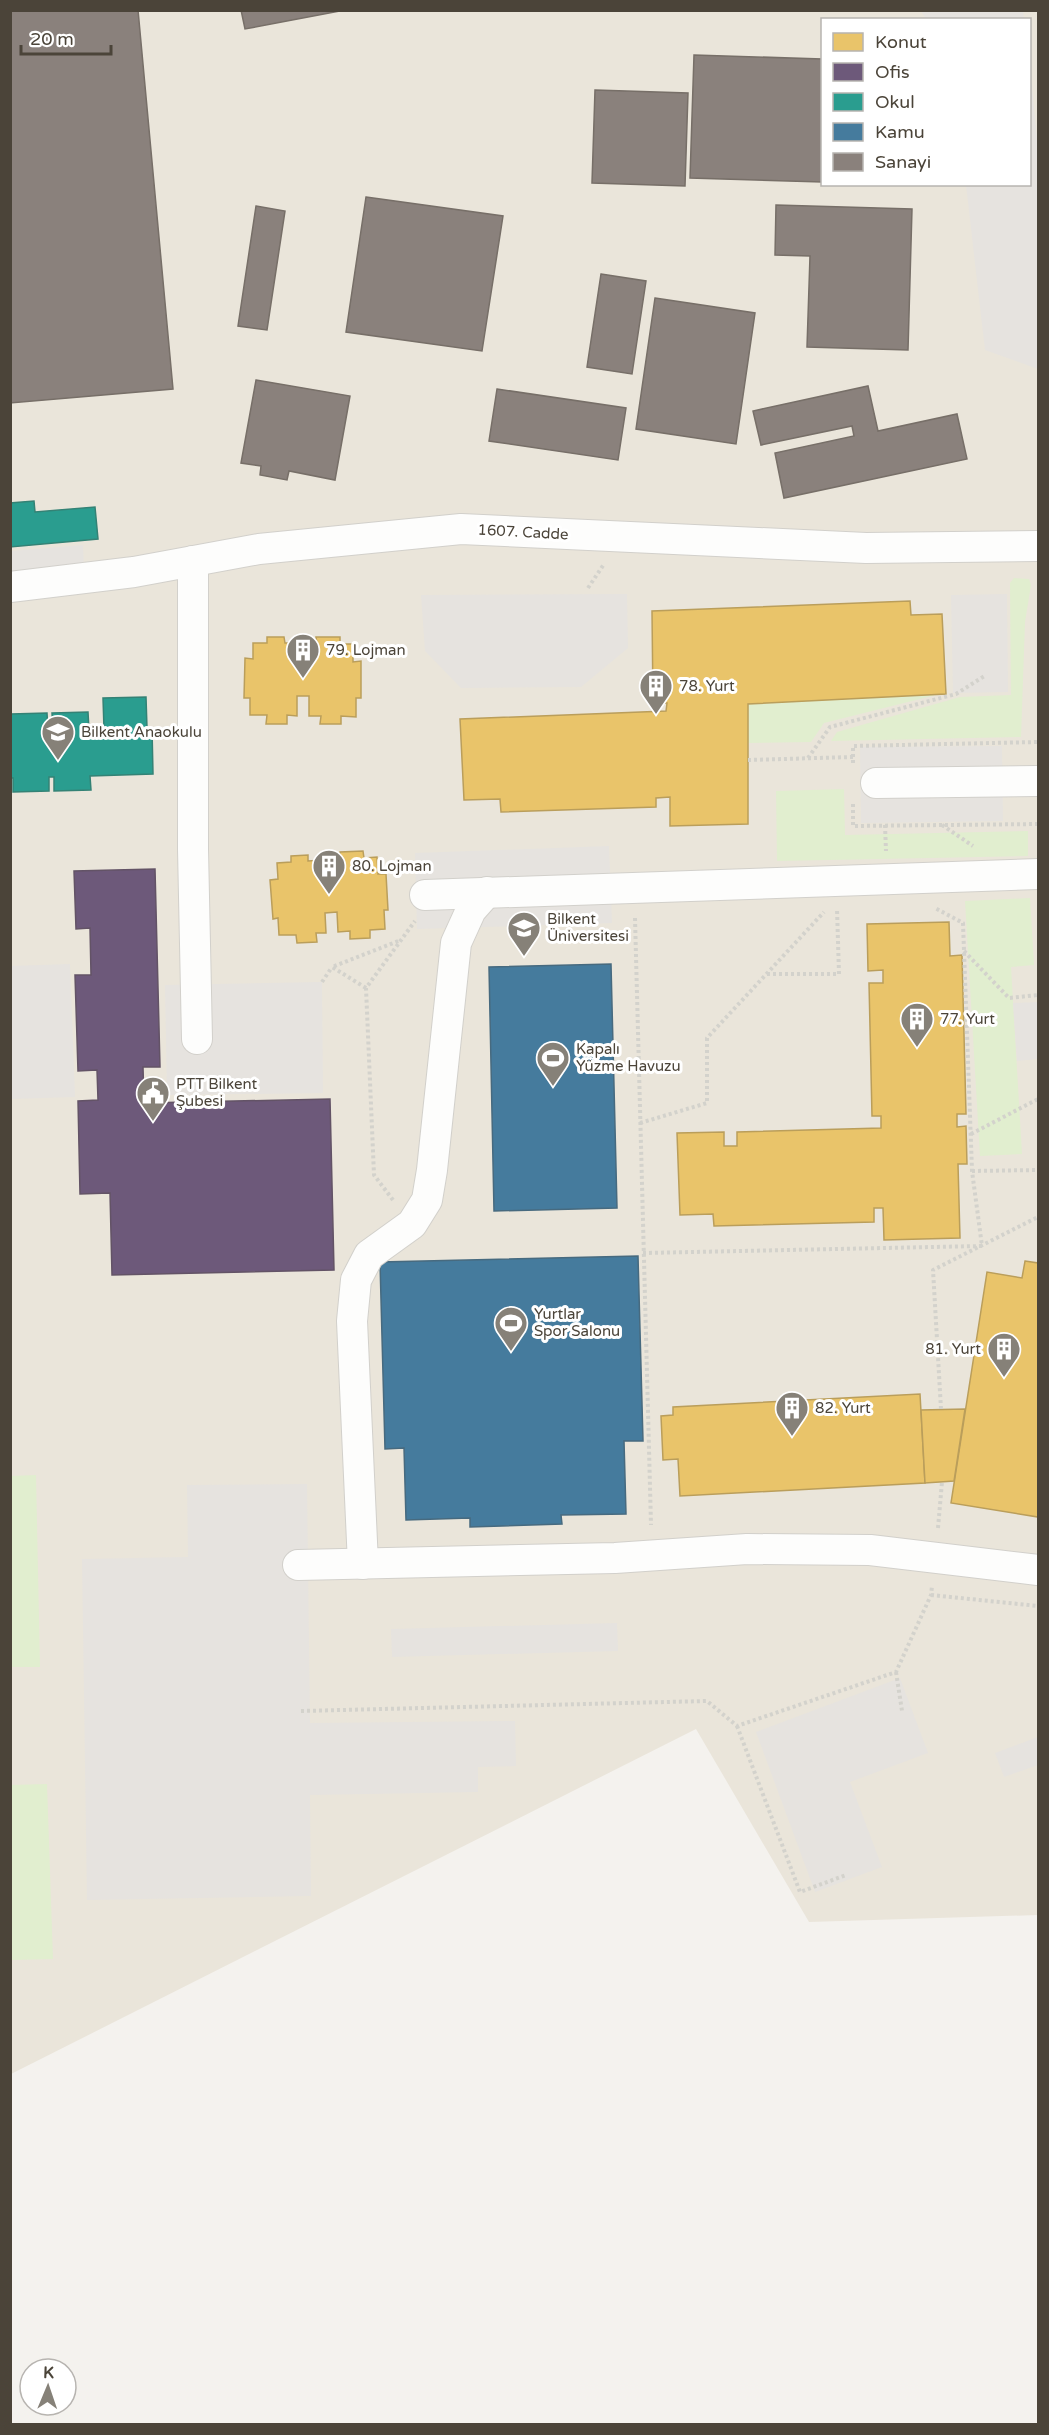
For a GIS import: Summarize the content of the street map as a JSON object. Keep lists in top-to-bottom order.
{
  "streets": {
    "street": ["1607. Cadde"]
  },
  "places": {
    "building": [
      "79. Lojman",
      "78. Yurt",
      "80. Lojman",
      "77. Yurt",
      "81. Yurt",
      "82. Yurt"
    ],
    "school or university": ["Bilkent Anaokulu", "Bilkent Üniversitesi"],
    "sports": ["Kapalı Yüzme Havuzu", "Yurtlar Spor Salonu"],
    "public building": ["PTT Bilkent Şubesi"]
  },
  "legend": [
    "Konut",
    "Ofis",
    "Okul",
    "Kamu",
    "Sanayi"
  ],
  "scale_bar": "20 m",
  "north": "top"
}
